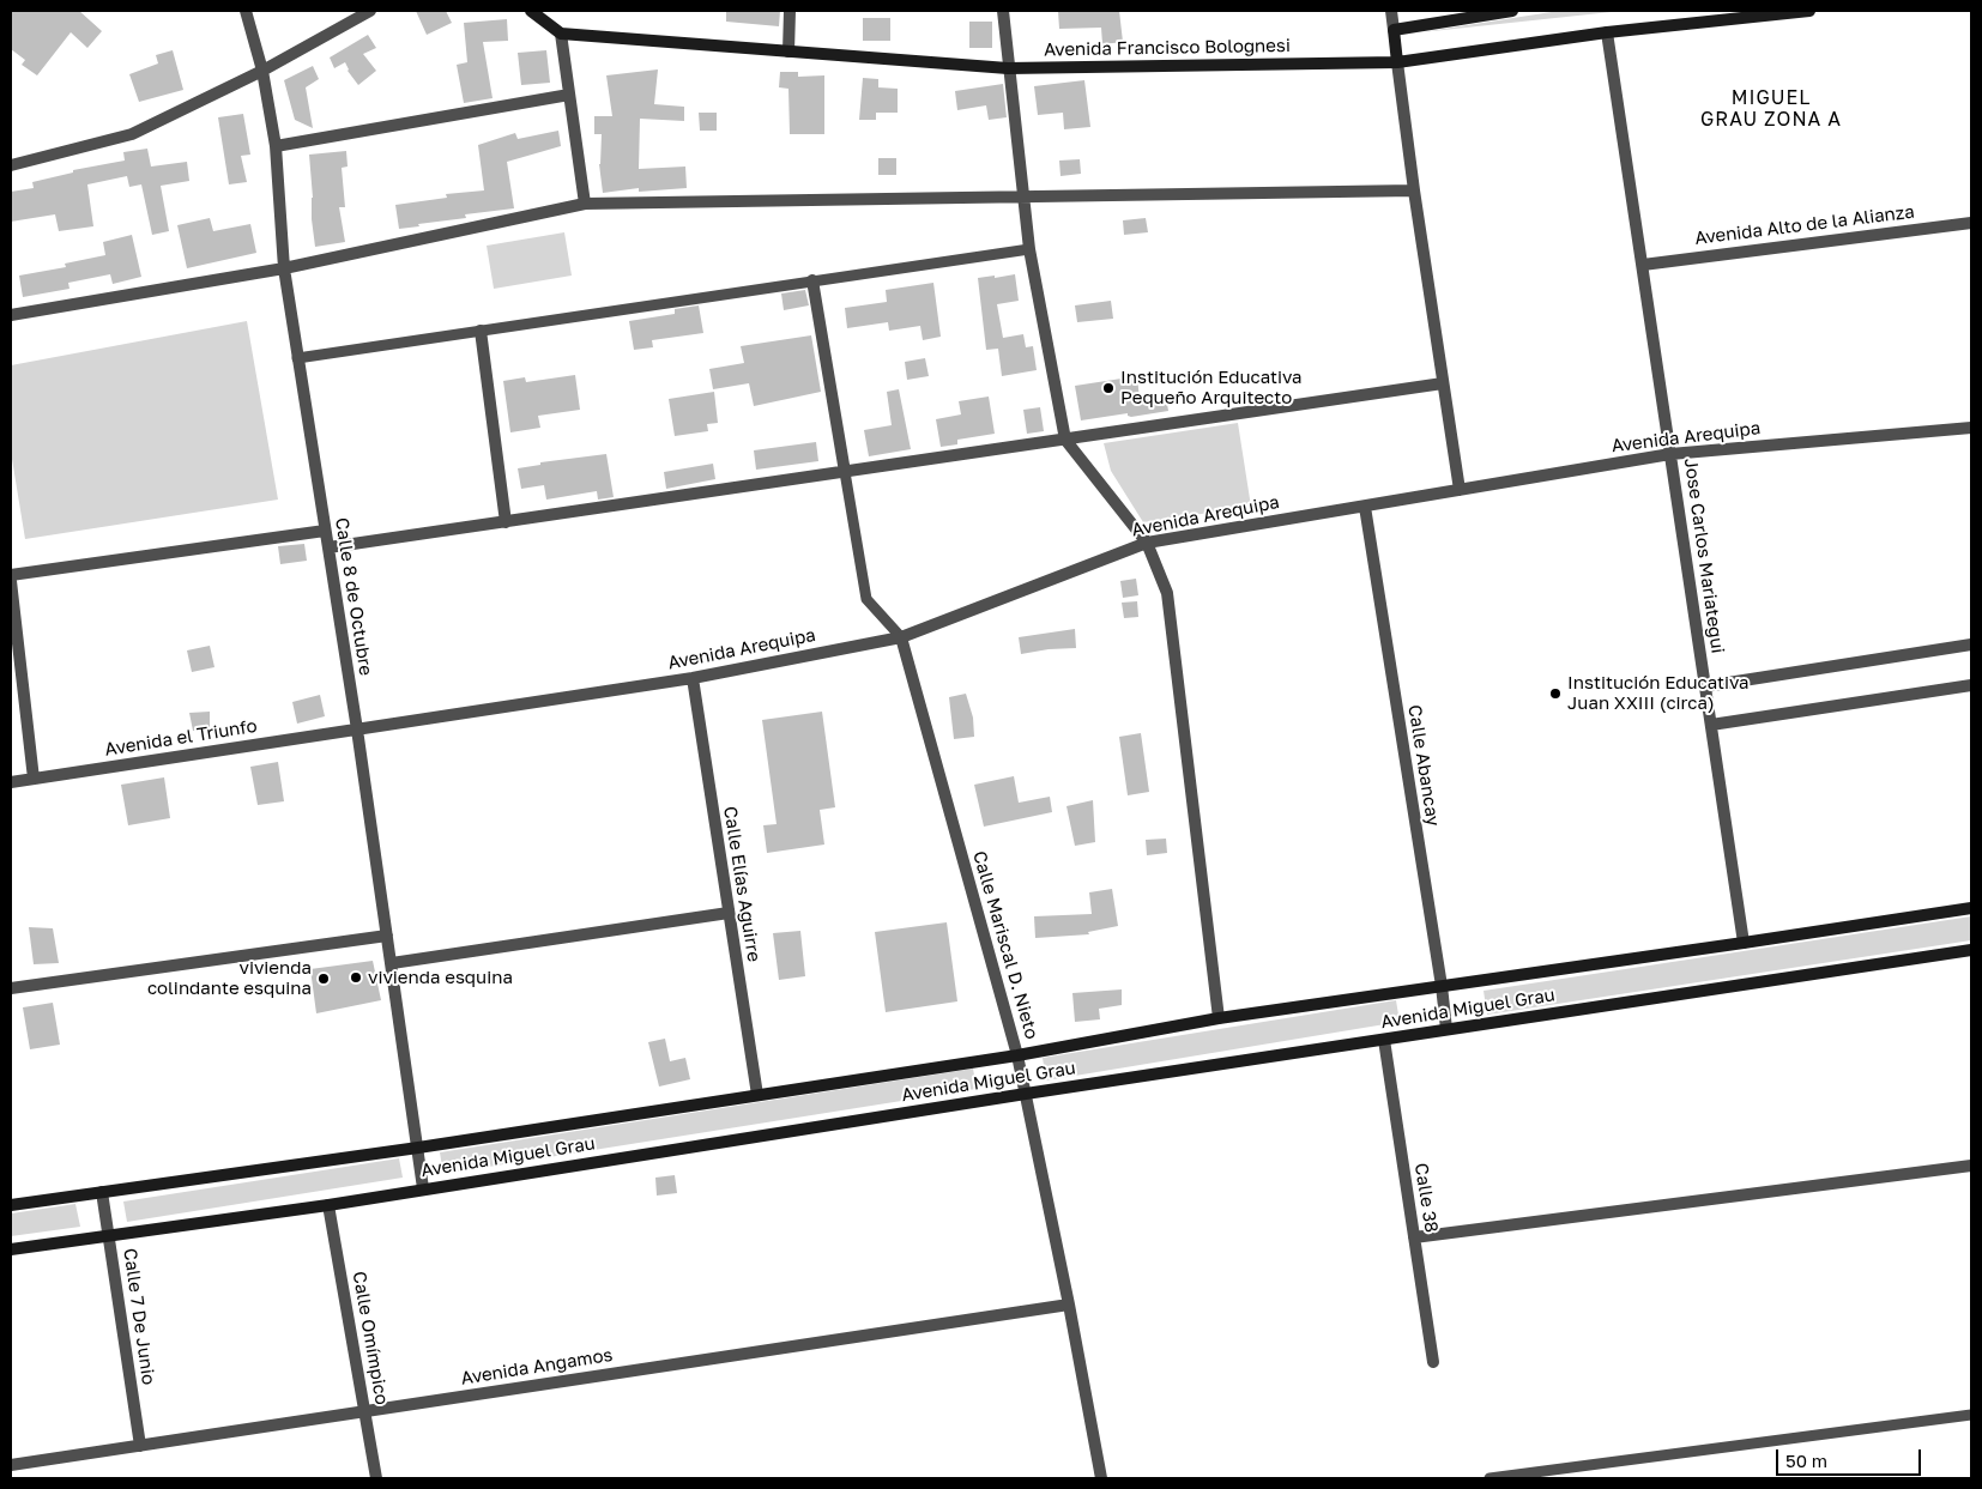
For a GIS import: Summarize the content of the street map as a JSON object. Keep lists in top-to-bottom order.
{
  "streets": {
    "street": [
      "Avenida Francisco Bolognesi",
      "Avenida Alto de la Alianza",
      "Avenida Arequipa",
      "Jose Carlos Mariategui",
      "Calle 8 de Octubre",
      "Avenida el Triunfo",
      "Calle Abancay",
      "Calle Elías Aguirre",
      "Calle Mariscal D. Nieto",
      "Avenida Miguel Grau",
      "Calle 38",
      "Calle 7 De Junio",
      "Calle Omímpico",
      "Avenida Angamos"
    ]
  },
  "crossings": [
    ["Avenida Francisco Bolognesi", "Jose Carlos Mariategui"],
    ["Avenida Alto de la Alianza", "Jose Carlos Mariategui"],
    ["Avenida Arequipa", "Jose Carlos Mariategui"],
    ["Avenida Arequipa", "Calle 8 de Octubre"],
    ["Avenida Arequipa", "Avenida el Triunfo"],
    ["Avenida Arequipa", "Calle Abancay"],
    ["Avenida Arequipa", "Calle Elías Aguirre"],
    ["Avenida Arequipa", "Calle Mariscal D. Nieto"],
    ["Jose Carlos Mariategui", "Avenida Miguel Grau"],
    ["Calle 8 de Octubre", "Avenida el Triunfo"],
    ["Calle 8 de Octubre", "Avenida Miguel Grau"],
    ["Calle Abancay", "Avenida Miguel Grau"],
    ["Calle Elías Aguirre", "Avenida Miguel Grau"],
    ["Calle Mariscal D. Nieto", "Avenida Miguel Grau"],
    ["Calle Mariscal D. Nieto", "Avenida Angamos"],
    ["Avenida Miguel Grau", "Calle 38"],
    ["Avenida Miguel Grau", "Calle 7 De Junio"],
    ["Avenida Miguel Grau", "Calle Omímpico"],
    ["Calle 7 De Junio", "Avenida Angamos"],
    ["Calle Omímpico", "Avenida Angamos"]
  ],
  "districts": ["MIGUEL GRAU ZONA A"],
  "places": [
    "Institución Educativa Pequeño Arquitecto",
    "Institución Educativa Juan XXIII (circa)",
    "vivienda esquina",
    "vivienda colindante esquina"
  ],
  "scale_bar": "50 m"
}
